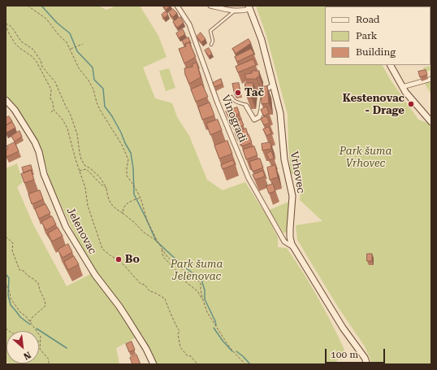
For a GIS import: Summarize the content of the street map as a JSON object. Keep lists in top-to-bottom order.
{
  "streets": {
    "street": ["Vinogradi", "Vrhovec", "Jelenovac"]
  },
  "crossings": [
    ["Vinogradi", "Vrhovec"]
  ],
  "parks": ["Park šuma Vrhovec", "Park šuma Jelenovac"],
  "places": ["Tač", "Kestenovac - Drage", "Bo"],
  "legend": ["Road", "Park", "Building"],
  "scale_bar": "100 m",
  "north": "bottom right"
}
